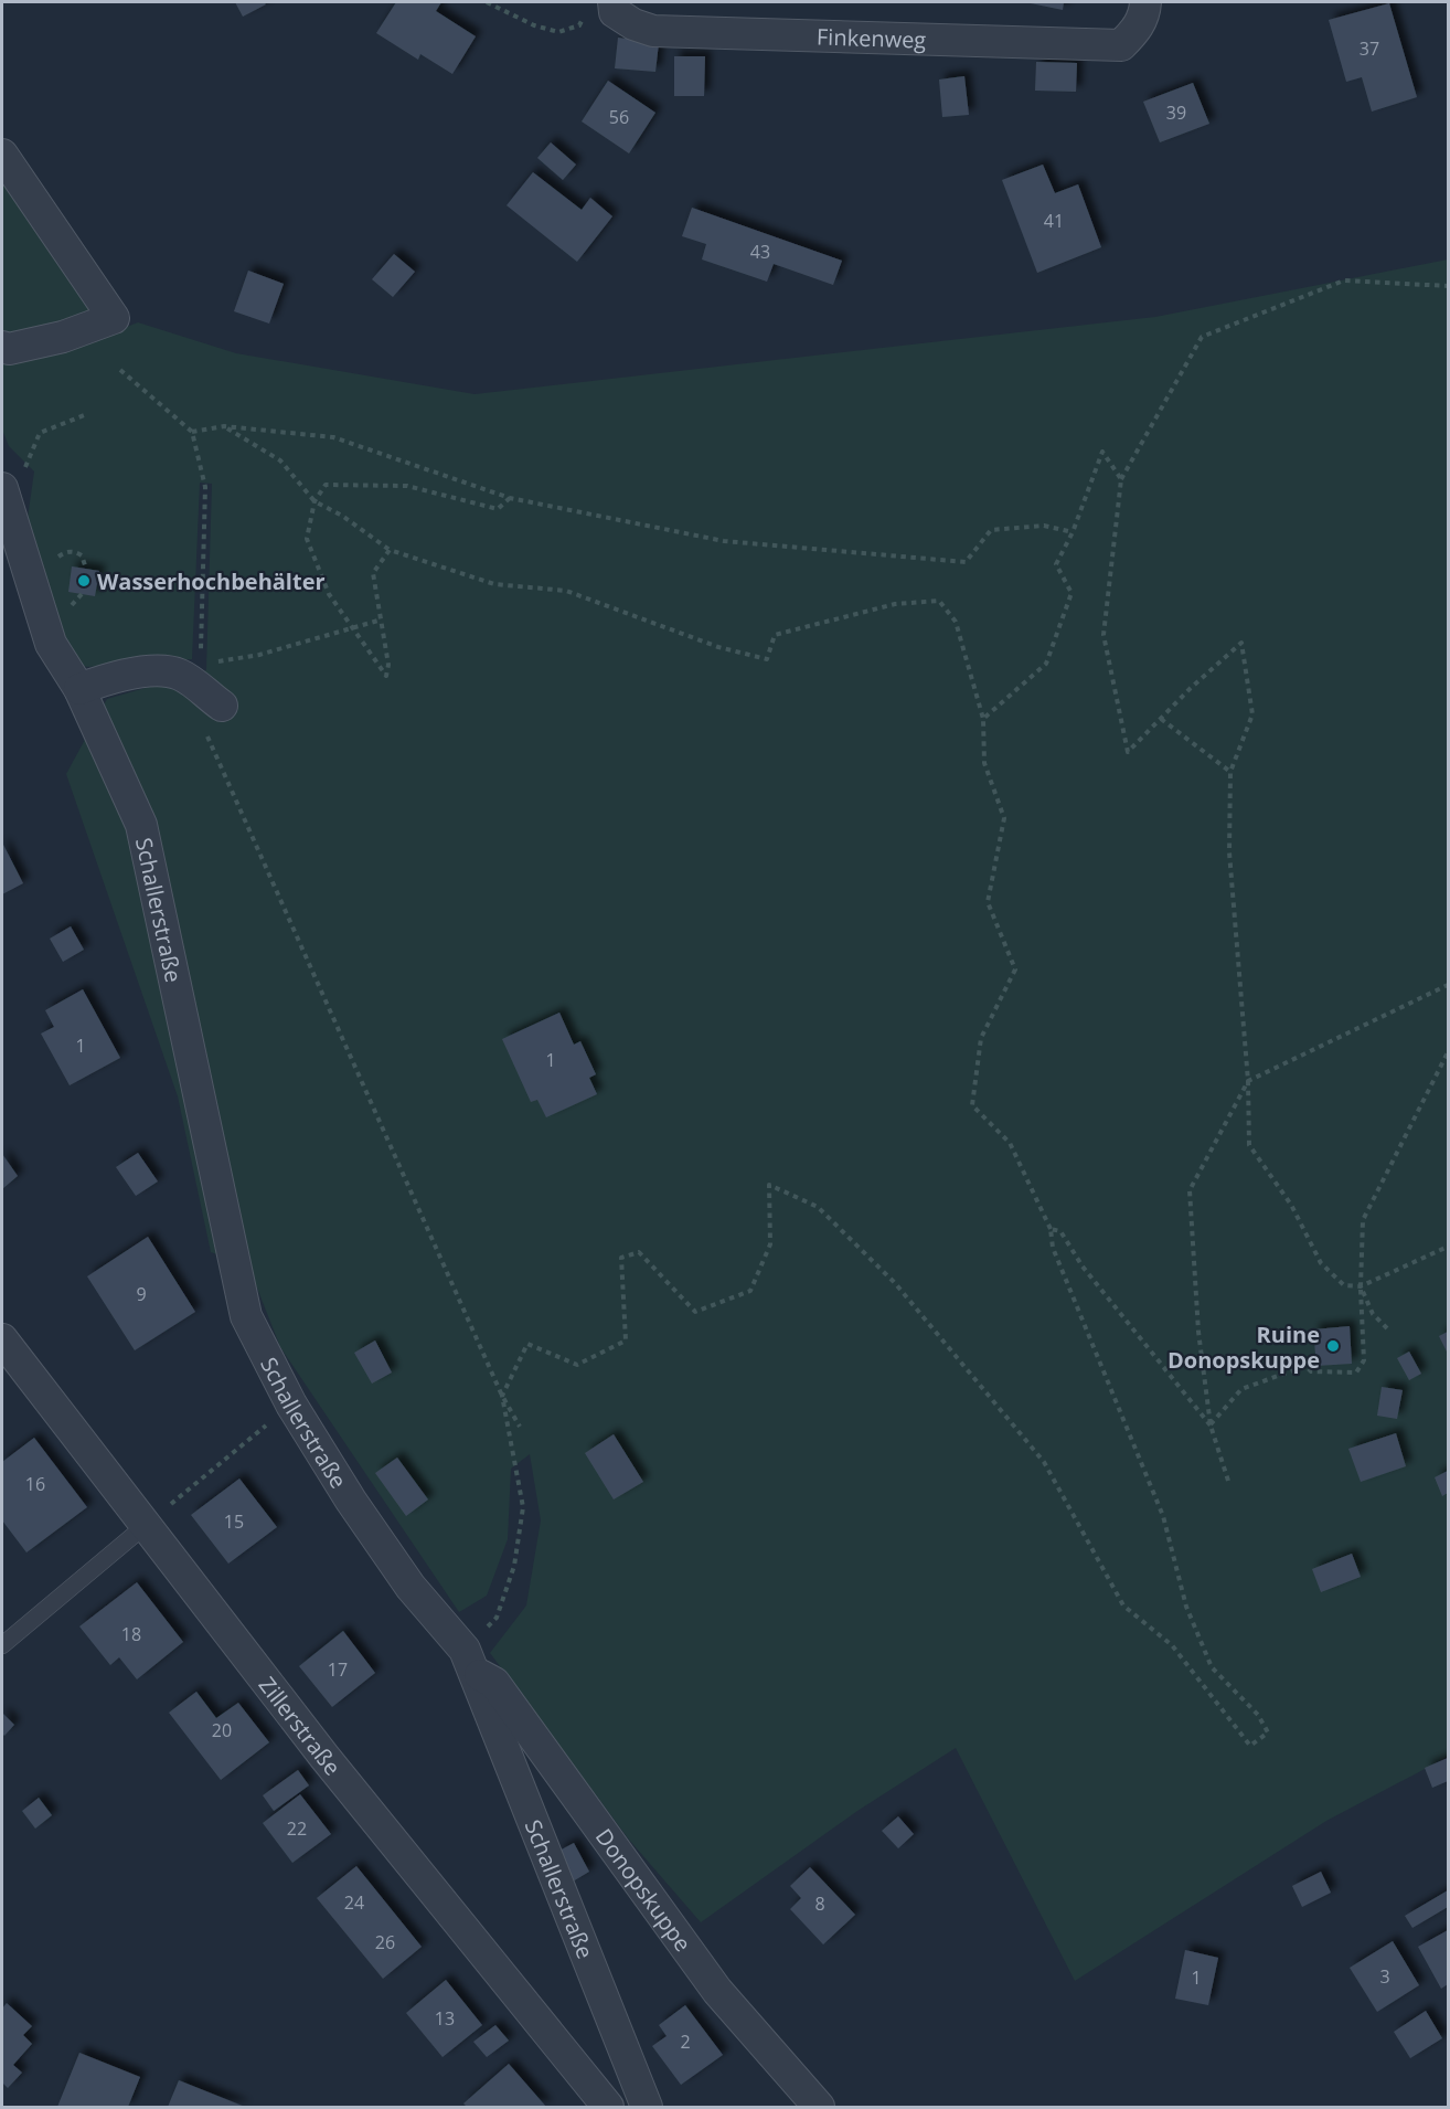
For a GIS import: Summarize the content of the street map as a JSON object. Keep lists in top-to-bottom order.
{
  "streets": {
    "street": [
      "Finkenweg",
      "Schallerstraße",
      "Zillerstraße",
      "Donopskuppe"
    ]
  },
  "crossings": [
    ["Schallerstraße", "Donopskuppe"]
  ],
  "places": ["Wasserhochbehälter", "Ruine Donopskuppe"],
  "house_numbers": [
    "37",
    "39",
    "56",
    "41",
    "43",
    "1",
    "1",
    "9",
    "16",
    "15",
    "18",
    "17",
    "20",
    "22",
    "24",
    "8",
    "26",
    "3",
    "1",
    "13",
    "2"
  ]
}
